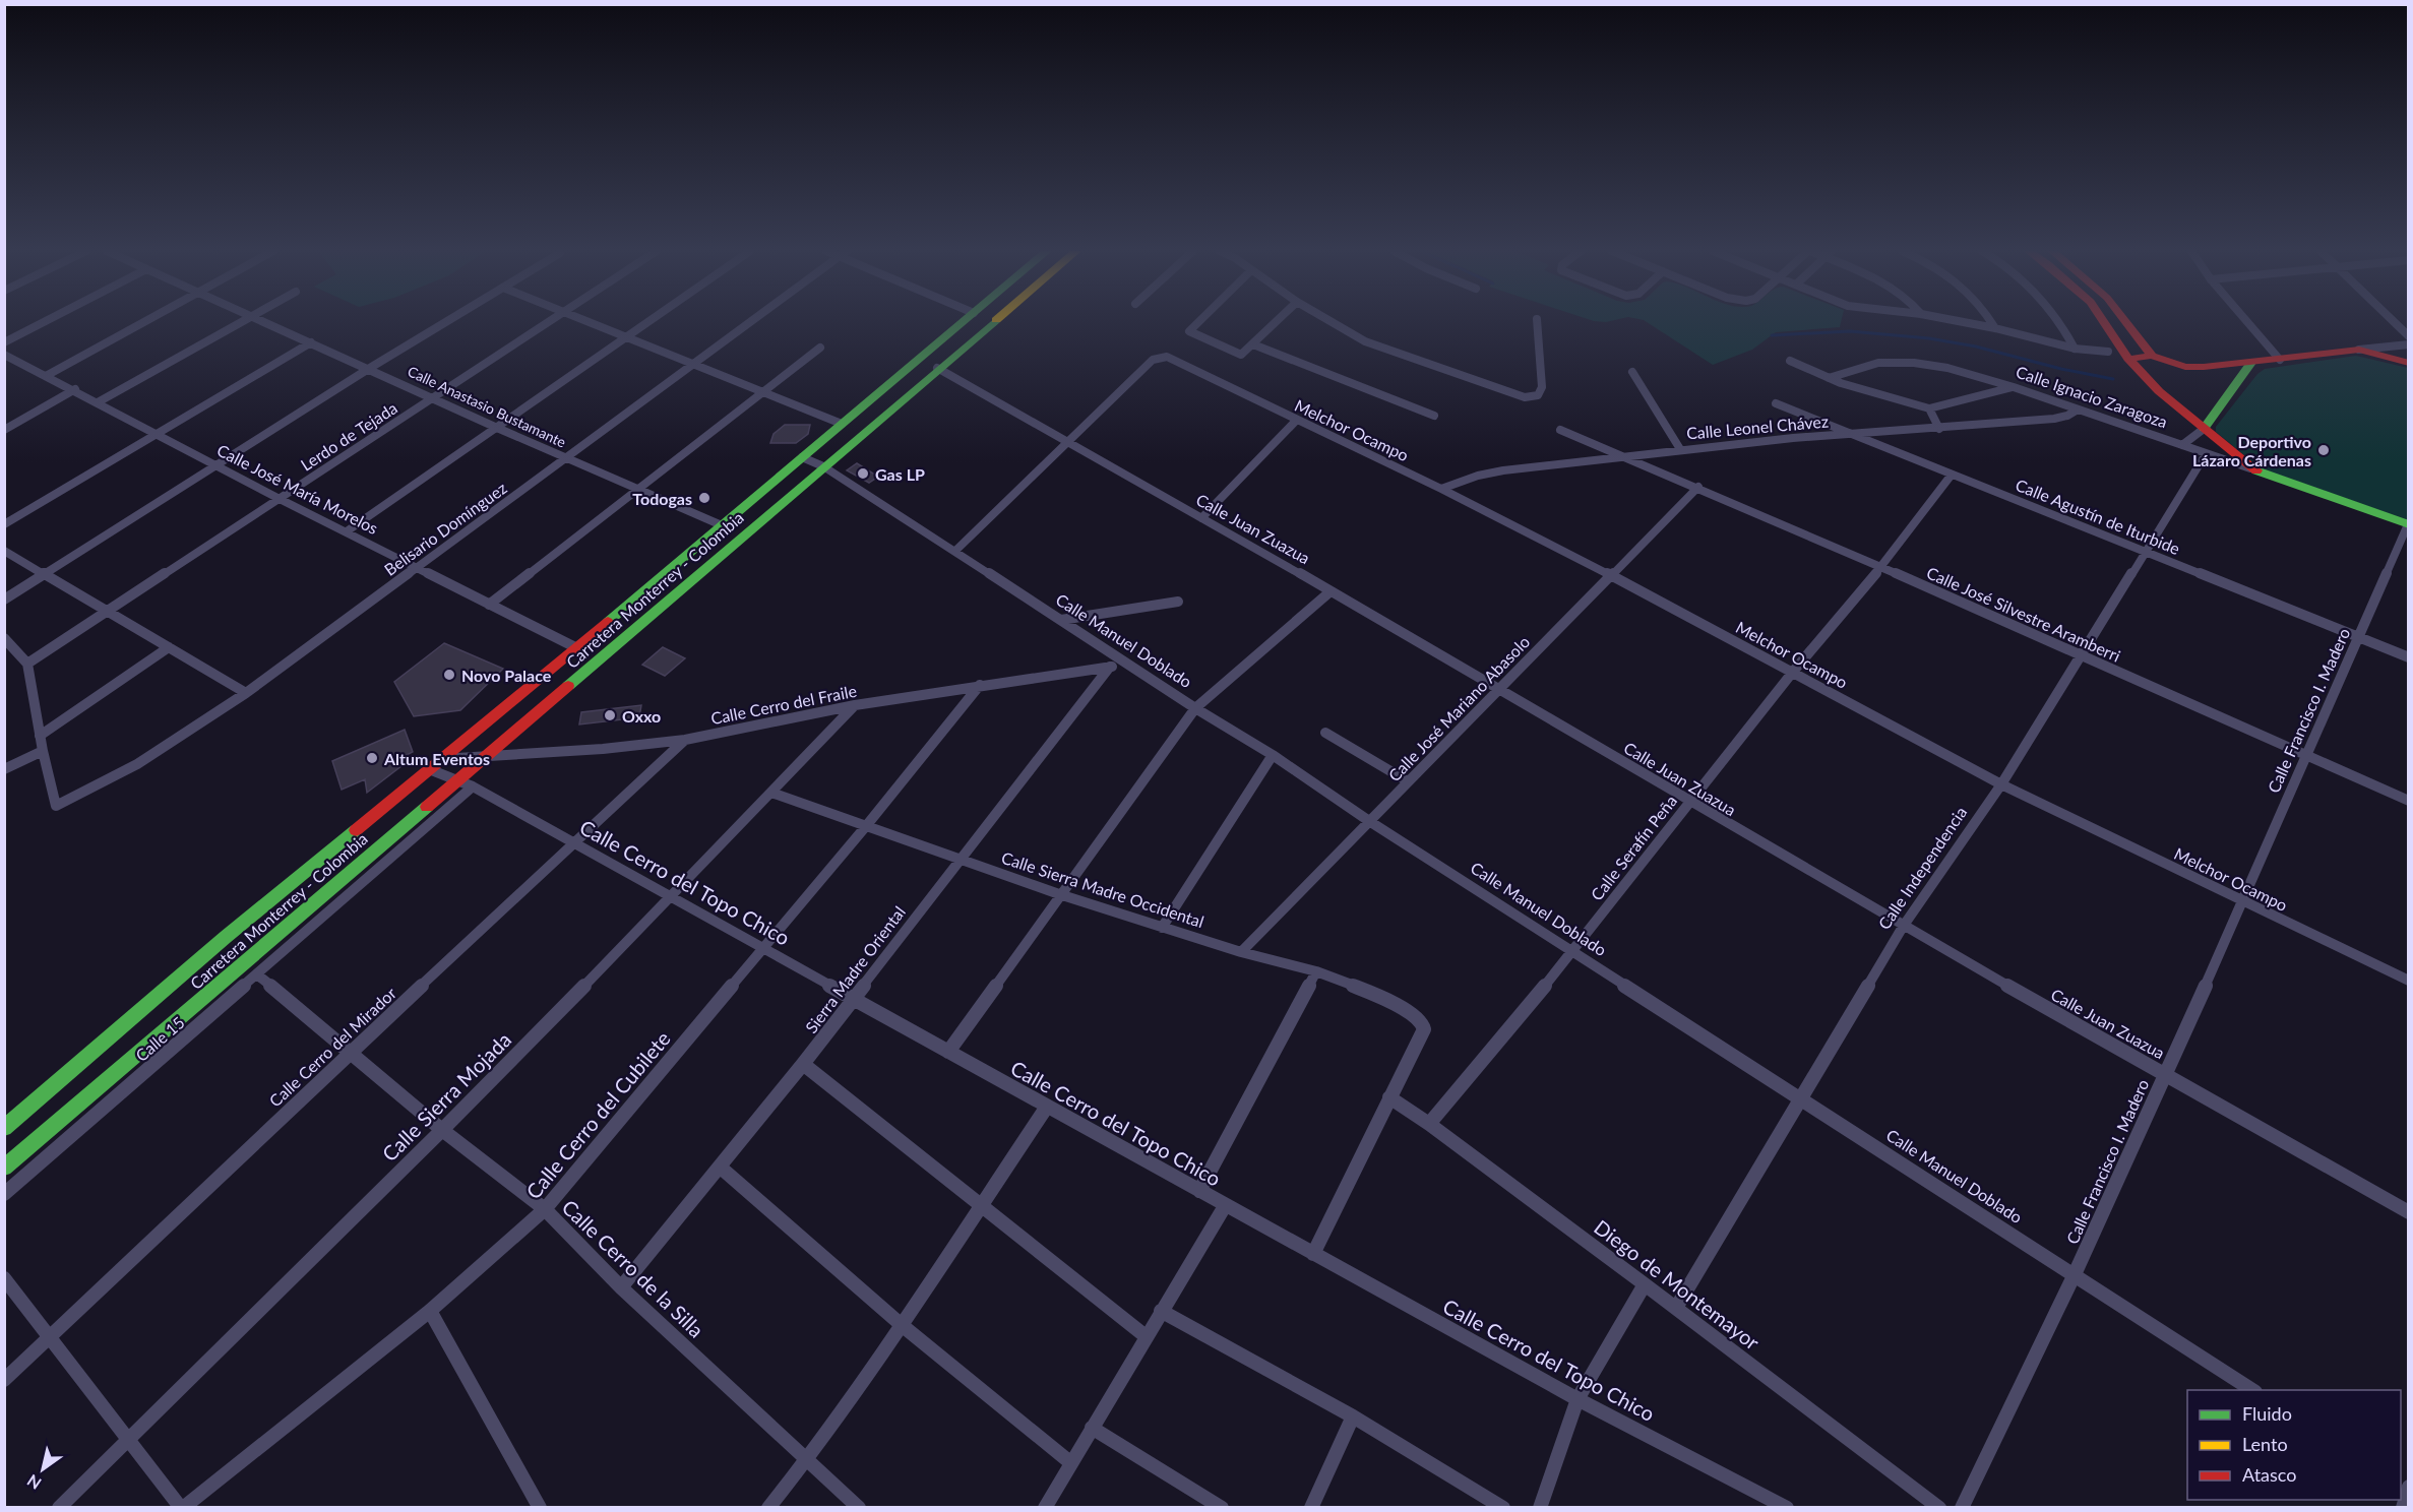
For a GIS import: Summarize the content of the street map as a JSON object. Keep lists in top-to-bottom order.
{
  "streets": {
    "main road": ["Calle Ignacio Zaragoza", "Carretera Monterrey - Colombia"],
    "street": [
      "Calle Anastasio Bustamante",
      "Calle Leonel Chávez",
      "Melchor Ocampo",
      "Lerdo de Tejada",
      "Calle José María Morelos",
      "Calle Agustín de Iturbide",
      "Belisario Domínguez",
      "Calle Juan Zuazua",
      "Calle José Silvestre Aramberri",
      "Calle Manuel Doblado",
      "Calle Cerro del Fraile",
      "Calle José Mariano Abasolo",
      "Calle Francisco I. Madero",
      "Calle Serafín Peña",
      "Calle Independencia",
      "Calle Cerro del Topo Chico",
      "Calle Sierra Madre Occidental",
      "Sierra Madre Oriental",
      "Calle 15",
      "Calle Cerro del Mirador",
      "Calle Sierra Mojada",
      "Calle Cerro del Cubilete",
      "Calle Cerro de la Silla",
      "Diego de Montemayor"
    ]
  },
  "crossings": [
    ["Calle Ignacio Zaragoza", "Calle Leonel Chávez"],
    ["Calle Ignacio Zaragoza", "Calle Francisco I. Madero"],
    ["Calle Ignacio Zaragoza", "Calle Independencia"],
    ["Calle Anastasio Bustamante", "Lerdo de Tejada"],
    ["Calle Anastasio Bustamante", "Belisario Domínguez"],
    ["Calle Anastasio Bustamante", "Carretera Monterrey - Colombia"],
    ["Calle Leonel Chávez", "Melchor Ocampo"],
    ["Calle Leonel Chávez", "Calle Agustín de Iturbide"],
    ["Calle Leonel Chávez", "Calle José Silvestre Aramberri"],
    ["Melchor Ocampo", "Calle Juan Zuazua"],
    ["Melchor Ocampo", "Calle José Mariano Abasolo"],
    ["Melchor Ocampo", "Calle Francisco I. Madero"],
    ["Melchor Ocampo", "Calle Serafín Peña"],
    ["Melchor Ocampo", "Calle Independencia"],
    ["Lerdo de Tejada", "Calle José María Morelos"],
    ["Calle José María Morelos", "Belisario Domínguez"],
    ["Calle José María Morelos", "Carretera Monterrey - Colombia"],
    ["Calle Agustín de Iturbide", "Calle Francisco I. Madero"],
    ["Calle Agustín de Iturbide", "Calle Serafín Peña"],
    ["Calle Agustín de Iturbide", "Calle Independencia"],
    ["Calle Juan Zuazua", "Carretera Monterrey - Colombia"],
    ["Calle Juan Zuazua", "Calle José Mariano Abasolo"],
    ["Calle Juan Zuazua", "Calle Francisco I. Madero"],
    ["Calle Juan Zuazua", "Calle Serafín Peña"],
    ["Calle Juan Zuazua", "Calle Independencia"],
    ["Carretera Monterrey - Colombia", "Calle Manuel Doblado"],
    ["Carretera Monterrey - Colombia", "Calle Cerro del Fraile"],
    ["Carretera Monterrey - Colombia", "Calle Cerro del Topo Chico"],
    ["Calle José Silvestre Aramberri", "Calle José Mariano Abasolo"],
    ["Calle José Silvestre Aramberri", "Calle Francisco I. Madero"],
    ["Calle José Silvestre Aramberri", "Calle Serafín Peña"],
    ["Calle José Silvestre Aramberri", "Calle Independencia"],
    ["Calle Manuel Doblado", "Calle Cerro del Fraile"],
    ["Calle Manuel Doblado", "Calle José Mariano Abasolo"],
    ["Calle Manuel Doblado", "Calle Francisco I. Madero"],
    ["Calle Manuel Doblado", "Calle Serafín Peña"],
    ["Calle Manuel Doblado", "Calle Independencia"],
    ["Calle Cerro del Fraile", "Sierra Madre Oriental"],
    ["Calle Cerro del Fraile", "Calle Cerro del Mirador"],
    ["Calle Cerro del Fraile", "Calle Sierra Mojada"],
    ["Calle Cerro del Fraile", "Calle Cerro del Cubilete"],
    ["Calle José Mariano Abasolo", "Calle Sierra Madre Occidental"],
    ["Calle Serafín Peña", "Diego de Montemayor"],
    ["Calle Independencia", "Diego de Montemayor"],
    ["Calle Cerro del Topo Chico", "Sierra Madre Oriental"],
    ["Calle Cerro del Topo Chico", "Calle 15"],
    ["Calle Cerro del Topo Chico", "Calle Cerro del Mirador"],
    ["Calle Cerro del Topo Chico", "Calle Sierra Mojada"],
    ["Calle Cerro del Topo Chico", "Calle Cerro del Cubilete"],
    ["Calle Sierra Madre Occidental", "Sierra Madre Oriental"],
    ["Calle Sierra Madre Occidental", "Calle Sierra Mojada"],
    ["Calle Sierra Madre Occidental", "Calle Cerro del Cubilete"],
    ["Calle Sierra Madre Occidental", "Diego de Montemayor"],
    ["Sierra Madre Oriental", "Calle Cerro de la Silla"],
    ["Calle 15", "Calle Cerro de la Silla"],
    ["Calle Cerro del Mirador", "Calle Cerro de la Silla"],
    ["Calle Sierra Mojada", "Calle Cerro de la Silla"],
    ["Calle Cerro del Cubilete", "Calle Cerro de la Silla"]
  ],
  "places": [
    "Deportivo Lázaro Cárdenas",
    "Gas LP",
    "Todogas",
    "Novo Palace",
    "Oxxo",
    "Altum Eventos"
  ],
  "legend": ["Fluido", "Lento", "Atasco"],
  "north": "bottom left"
}
